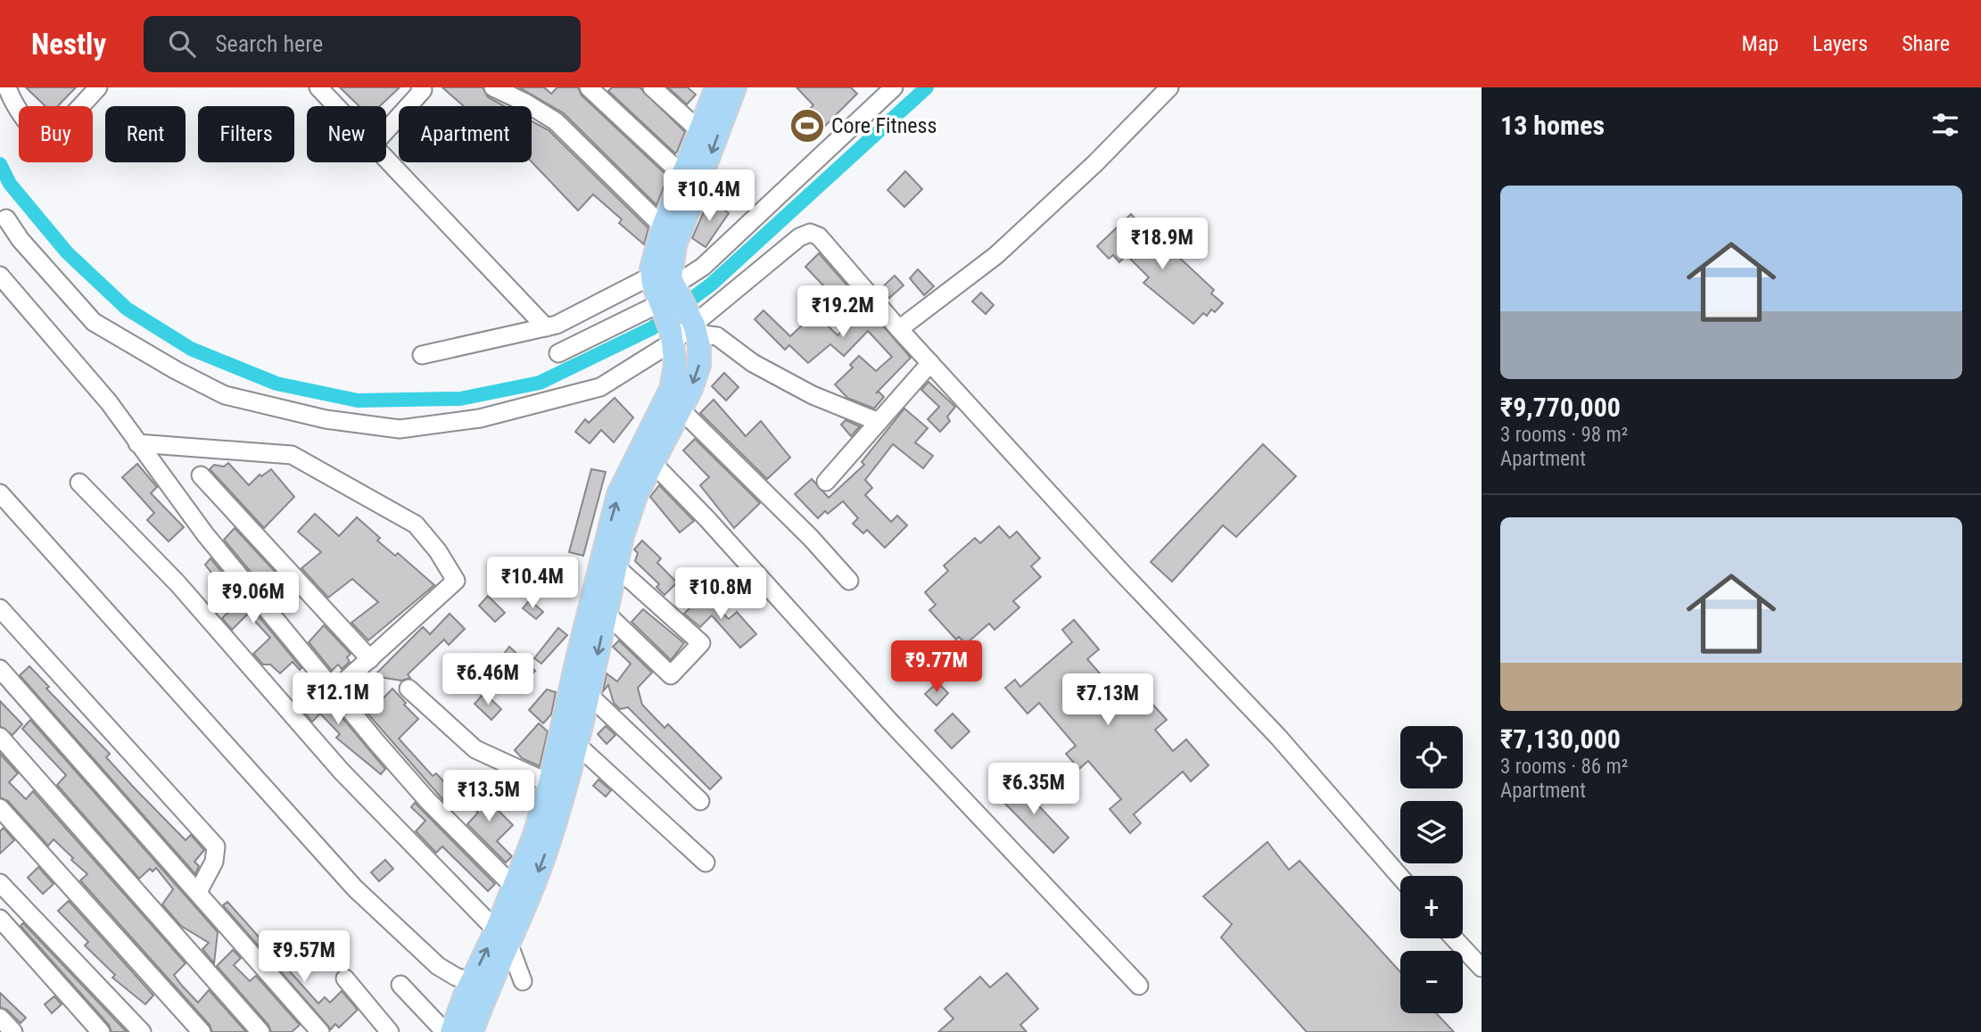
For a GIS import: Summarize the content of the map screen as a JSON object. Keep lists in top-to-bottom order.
{
  "places": {
    "sports": ["Core Fitness"]
  },
  "page": {
    "header": "Nestly",
    "search": "Search here",
    "nav": ["Map", "Layers", "Share"],
    "heading": "13 homes",
    "chip": [
      "Buy",
      "Rent",
      "Filters",
      "New",
      "Apartment"
    ],
    "list": [
      {
        "name": "₹9,770,000",
        "note": "3 rooms · 98 m² · Apartment"
      },
      {
        "name": "₹7,130,000",
        "note": "3 rooms · 86 m² · Apartment"
      }
    ],
    "price": [
      "₹10.4M",
      "₹18.9M",
      "₹19.2M",
      "₹10.4M",
      "₹10.8M",
      "₹9.06M",
      "₹9.77M",
      "₹6.46M",
      "₹12.1M",
      "₹7.13M",
      "₹6.35M",
      "₹13.5M",
      "₹9.57M"
    ],
    "map_buttons": ["+", "−"]
  }
}
